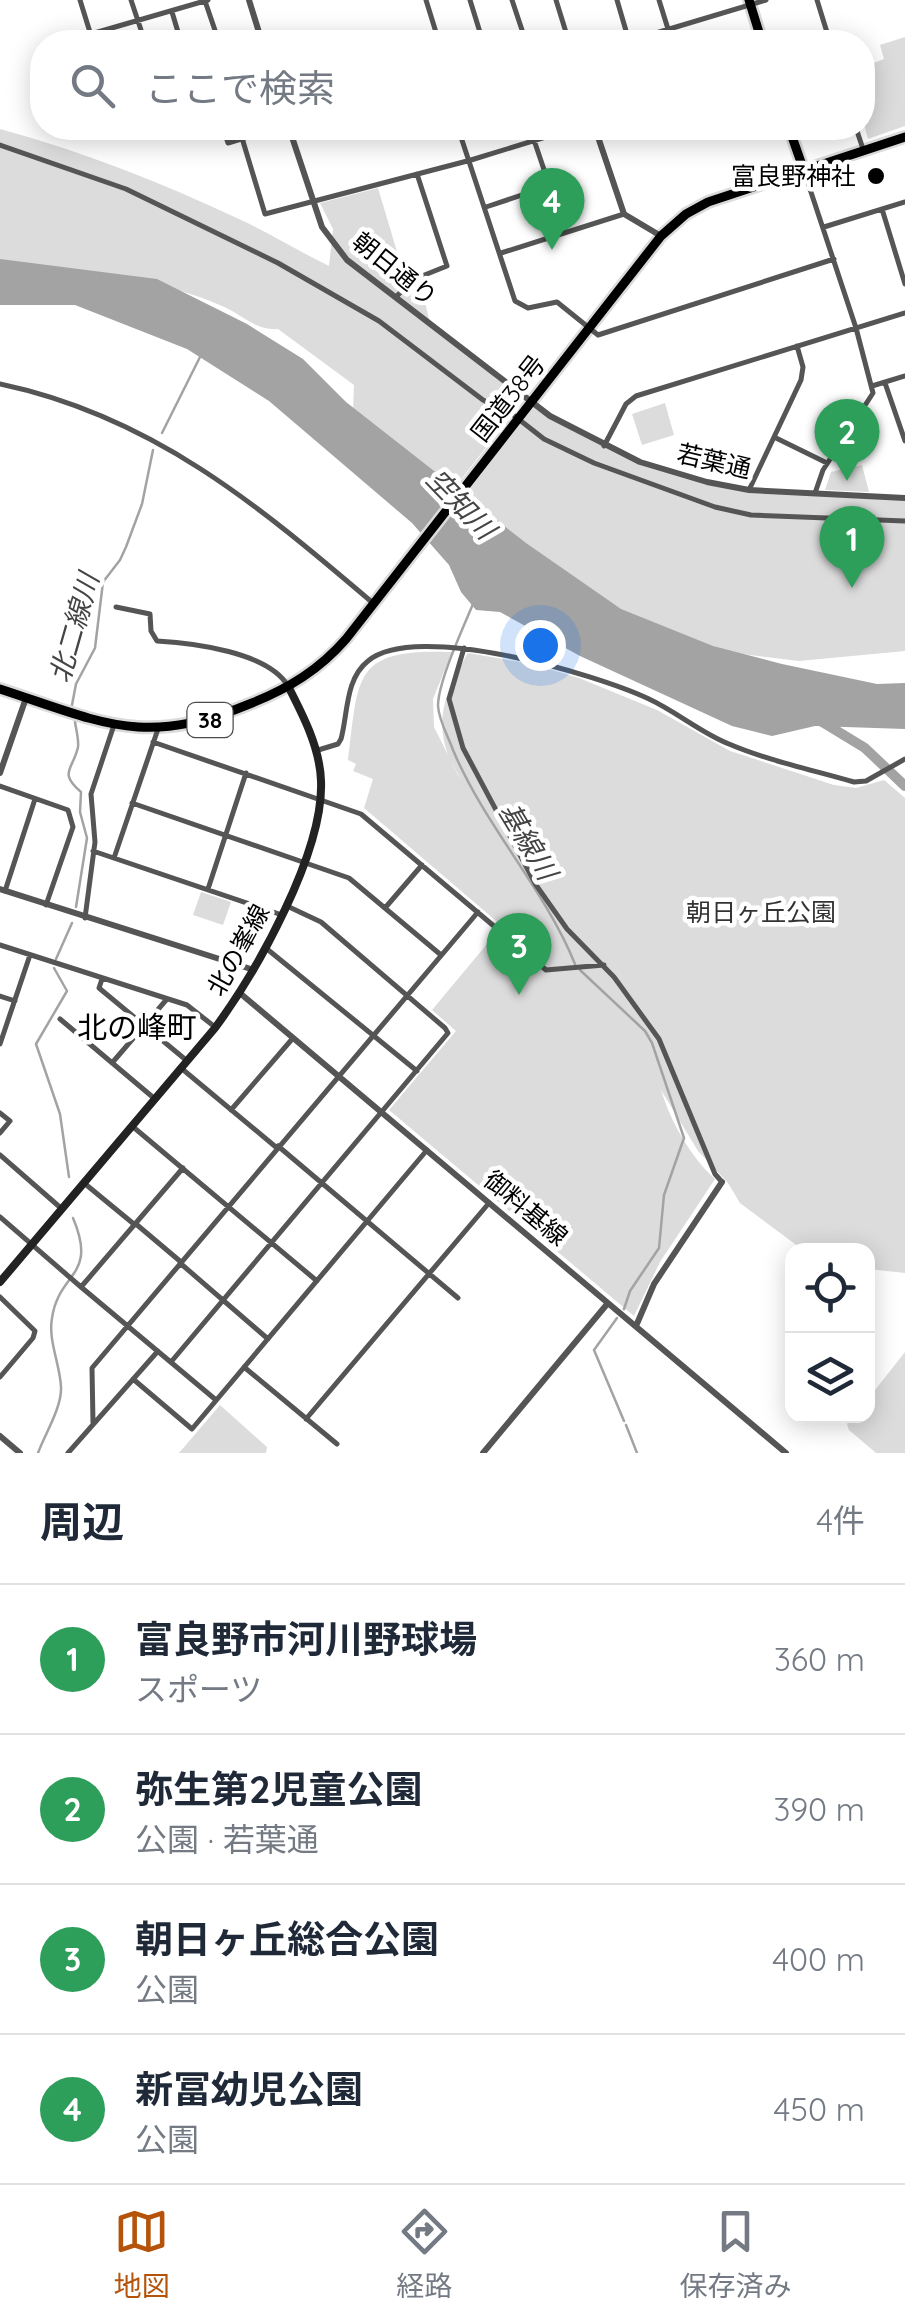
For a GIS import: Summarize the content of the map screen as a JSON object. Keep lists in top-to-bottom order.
{
  "streets": {
    "highway": ["国道38号", "38"],
    "main road": ["北の峯線"],
    "street": ["朝日通り", "若葉通", "御料基線"]
  },
  "crossings": [
    ["朝日通り", "国道38号"],
    ["朝日通り", "若葉通"],
    ["国道38号", "若葉通"],
    ["国道38号", "北の峯線"],
    ["北の峯線", "御料基線"]
  ],
  "districts": ["北の峰町"],
  "water": ["空知川", "北二線川", "基線川"],
  "parks": ["朝日ヶ丘公園"],
  "places": ["富良野神社"],
  "page": {
    "search": "ここで検索",
    "pins": [
      "4",
      "2",
      "1",
      "3"
    ],
    "heading": ["周辺", "4件"],
    "list": [
      {
        "mark": "1",
        "name": "富良野市河川野球場",
        "note": "スポーツ",
        "value": "360 m"
      },
      {
        "mark": "2",
        "name": "弥生第2児童公園",
        "note": "公園 · 若葉通",
        "value": "390 m"
      },
      {
        "mark": "3",
        "name": "朝日ヶ丘総合公園",
        "note": "公園",
        "value": "400 m"
      },
      {
        "mark": "4",
        "name": "新冨幼児公園",
        "note": "公園",
        "value": "450 m"
      }
    ],
    "nav": ["地図", "経路", "保存済み"]
  }
}
